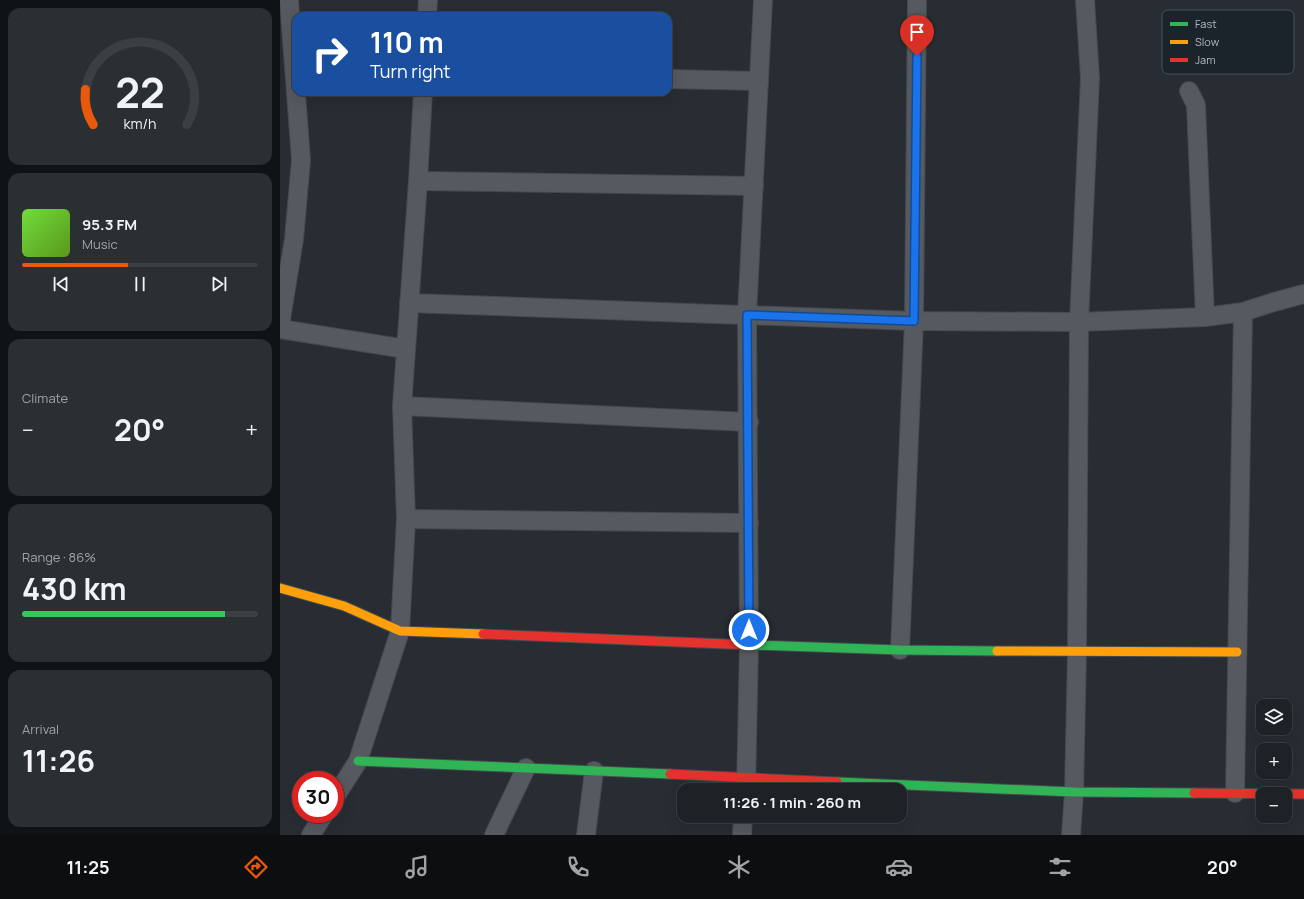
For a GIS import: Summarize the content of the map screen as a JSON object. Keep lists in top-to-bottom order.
{
  "legend": ["Fast", "Slow", "Jam"],
  "page": {
    "turn": ["110 m", "Turn right"],
    "song": ["95.3 FM", "Music"],
    "tile": [
      "Climate",
      ["Range · 86%", "430 km"],
      ["Arrival", "11:26"]
    ],
    "heat": ["−", "20°", "+"],
    "map_buttons": ["+", "−"],
    "limit": "30",
    "trip": "11:26 · 1 min · 260 m",
    "tabs": ["11:25", "20°"],
    "gauge": ["22", "km/h"]
  }
}
